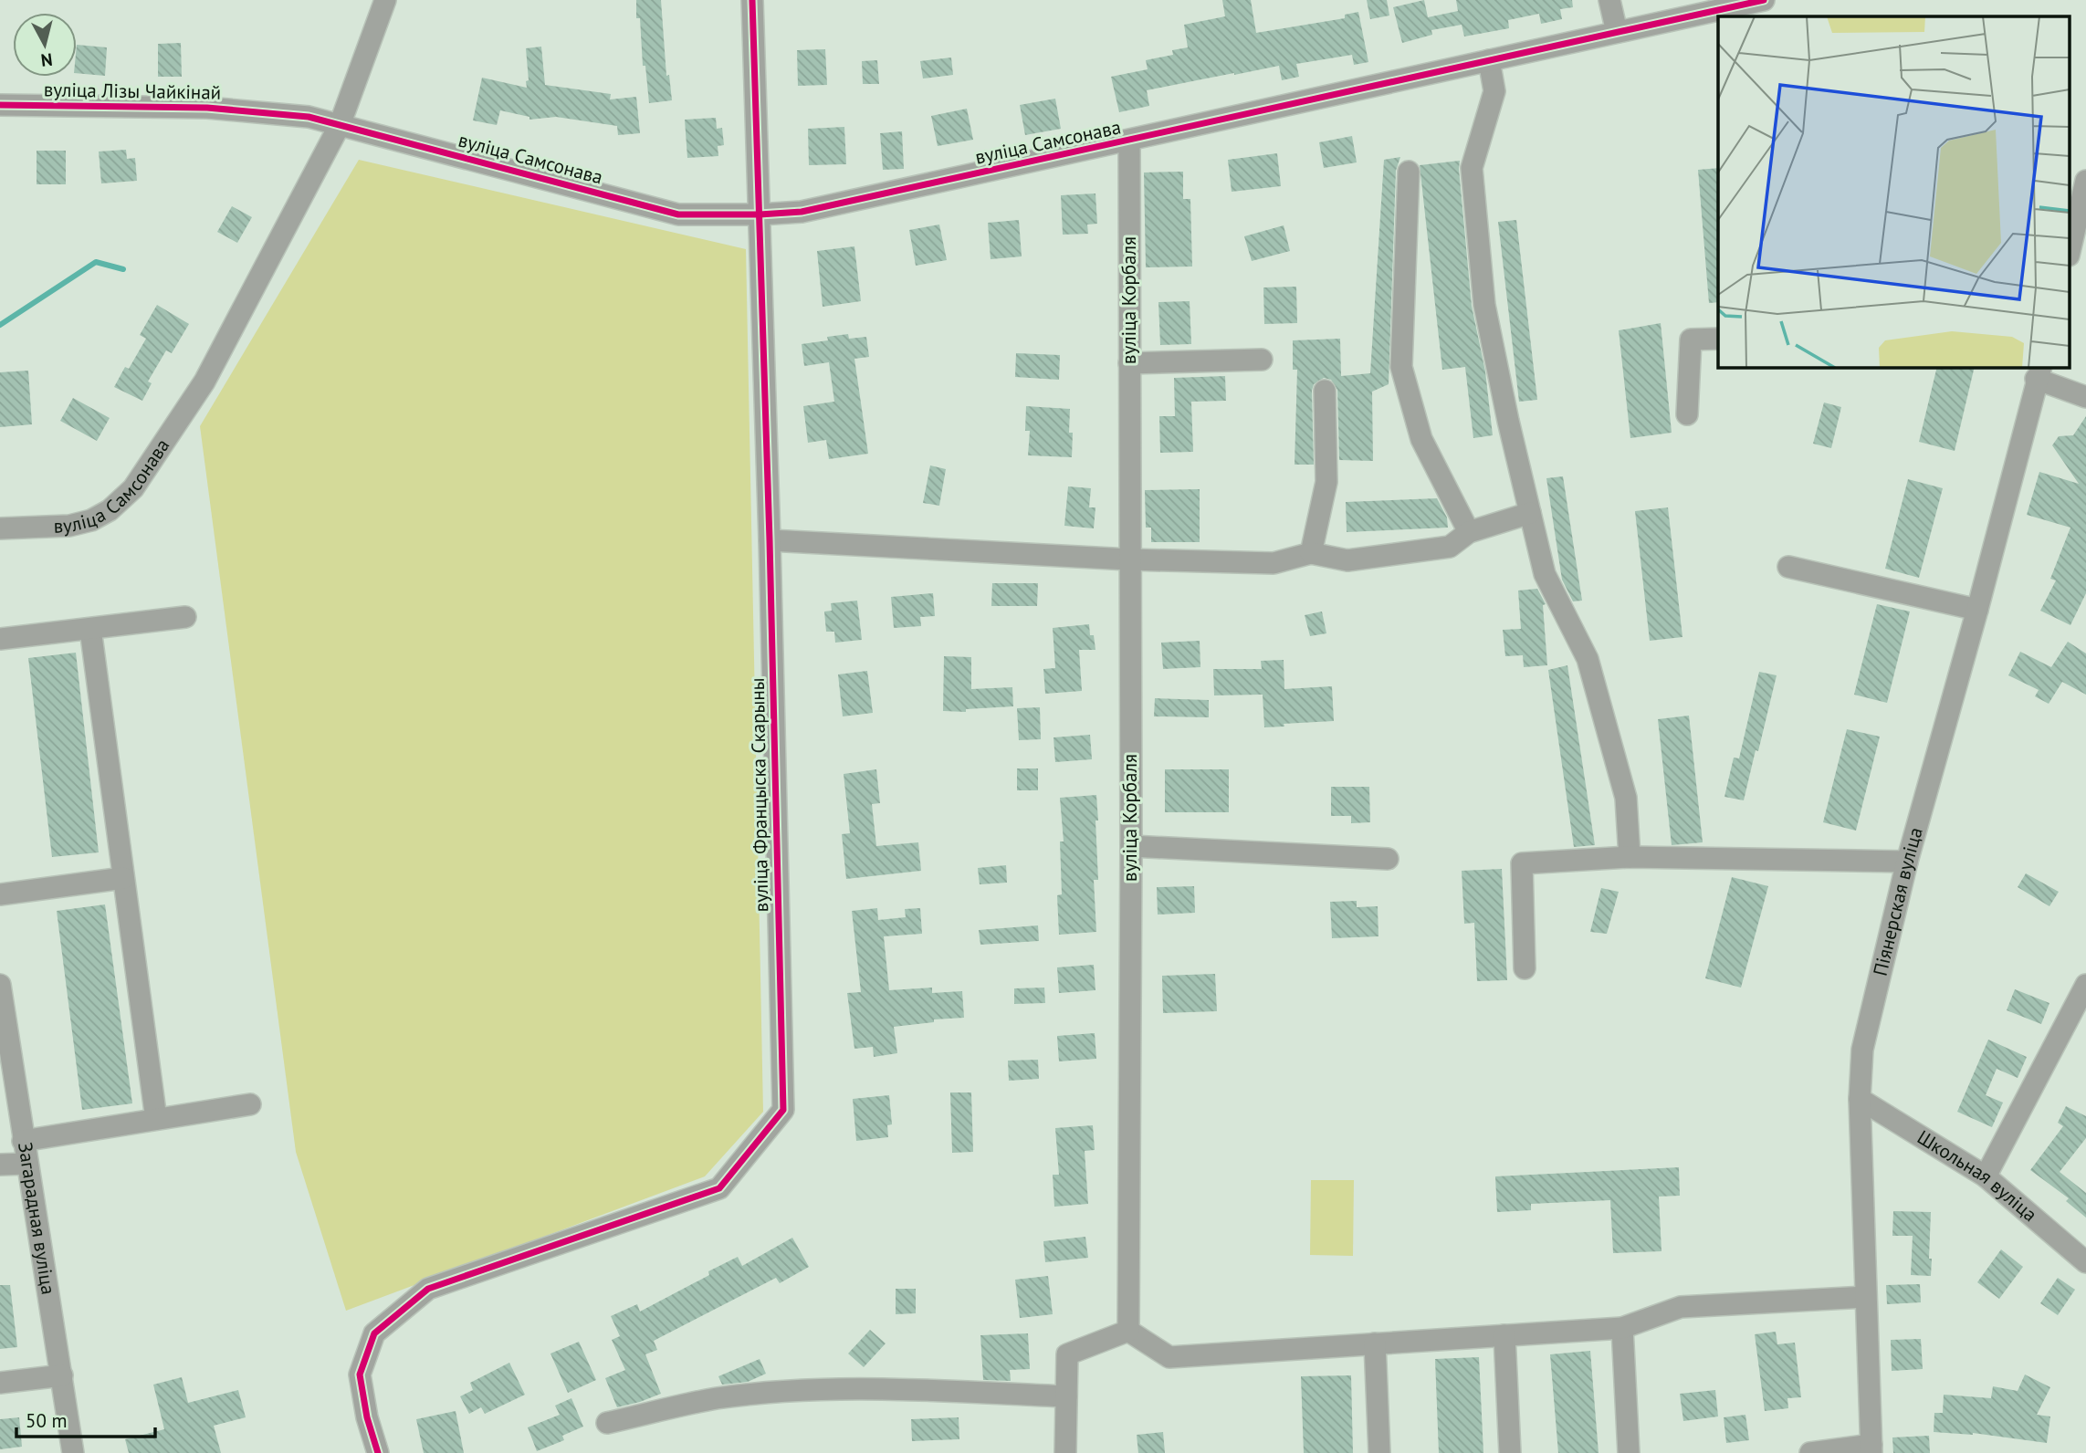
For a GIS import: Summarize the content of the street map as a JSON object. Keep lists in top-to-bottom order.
{
  "streets": {
    "street": [
      "вуліца Лізы Чайкінай",
      "вуліца Самсонава",
      "вуліца Корбаля",
      "вуліца Францыска Скарыны",
      "Піянерская вуліца",
      "Школьная вуліца",
      "Загарадная вуліца"
    ]
  },
  "crossings": [
    ["вуліца Лізы Чайкінай", "вуліца Самсонава"],
    ["вуліца Самсонава", "вуліца Корбаля"],
    ["вуліца Самсонава", "вуліца Францыска Скарыны"],
    ["Піянерская вуліца", "Школьная вуліца"]
  ],
  "scale_bar": "50 m",
  "north": "bottom"
}
